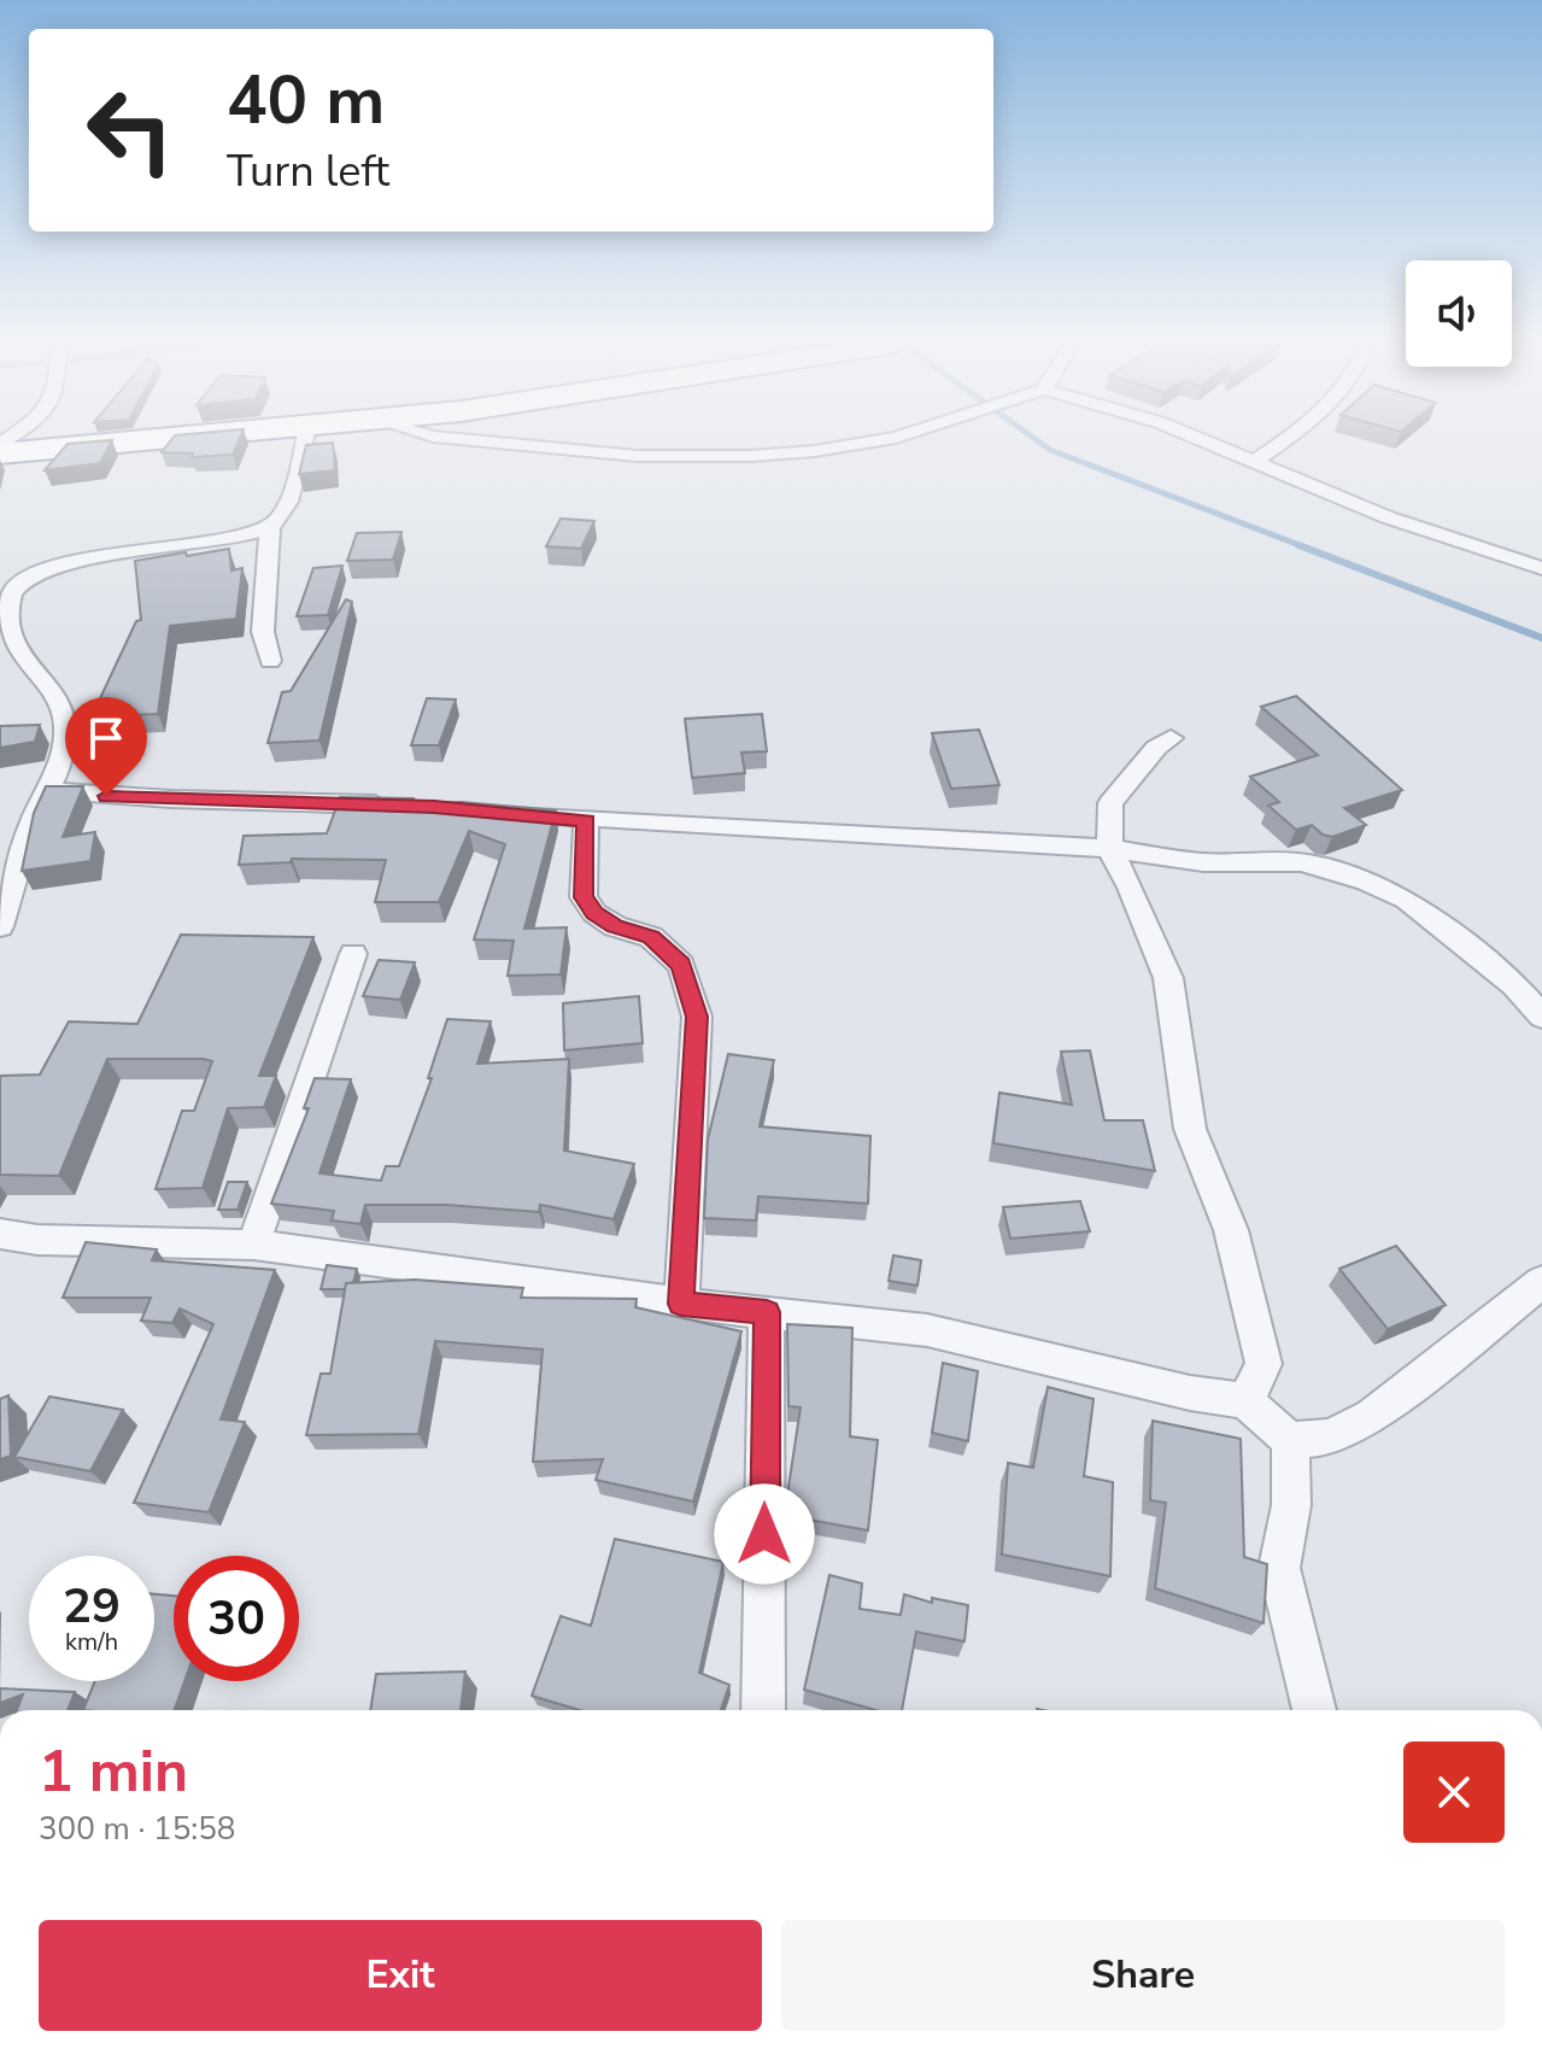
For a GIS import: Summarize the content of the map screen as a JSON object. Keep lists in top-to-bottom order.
{
  "page": {
    "turn": ["40 m", "Turn left"],
    "speed": "29 km/h",
    "limit": "30",
    "heading": ["1 min", "300 m · 15:58"],
    "buttons": ["Exit", "Share"]
  }
}
